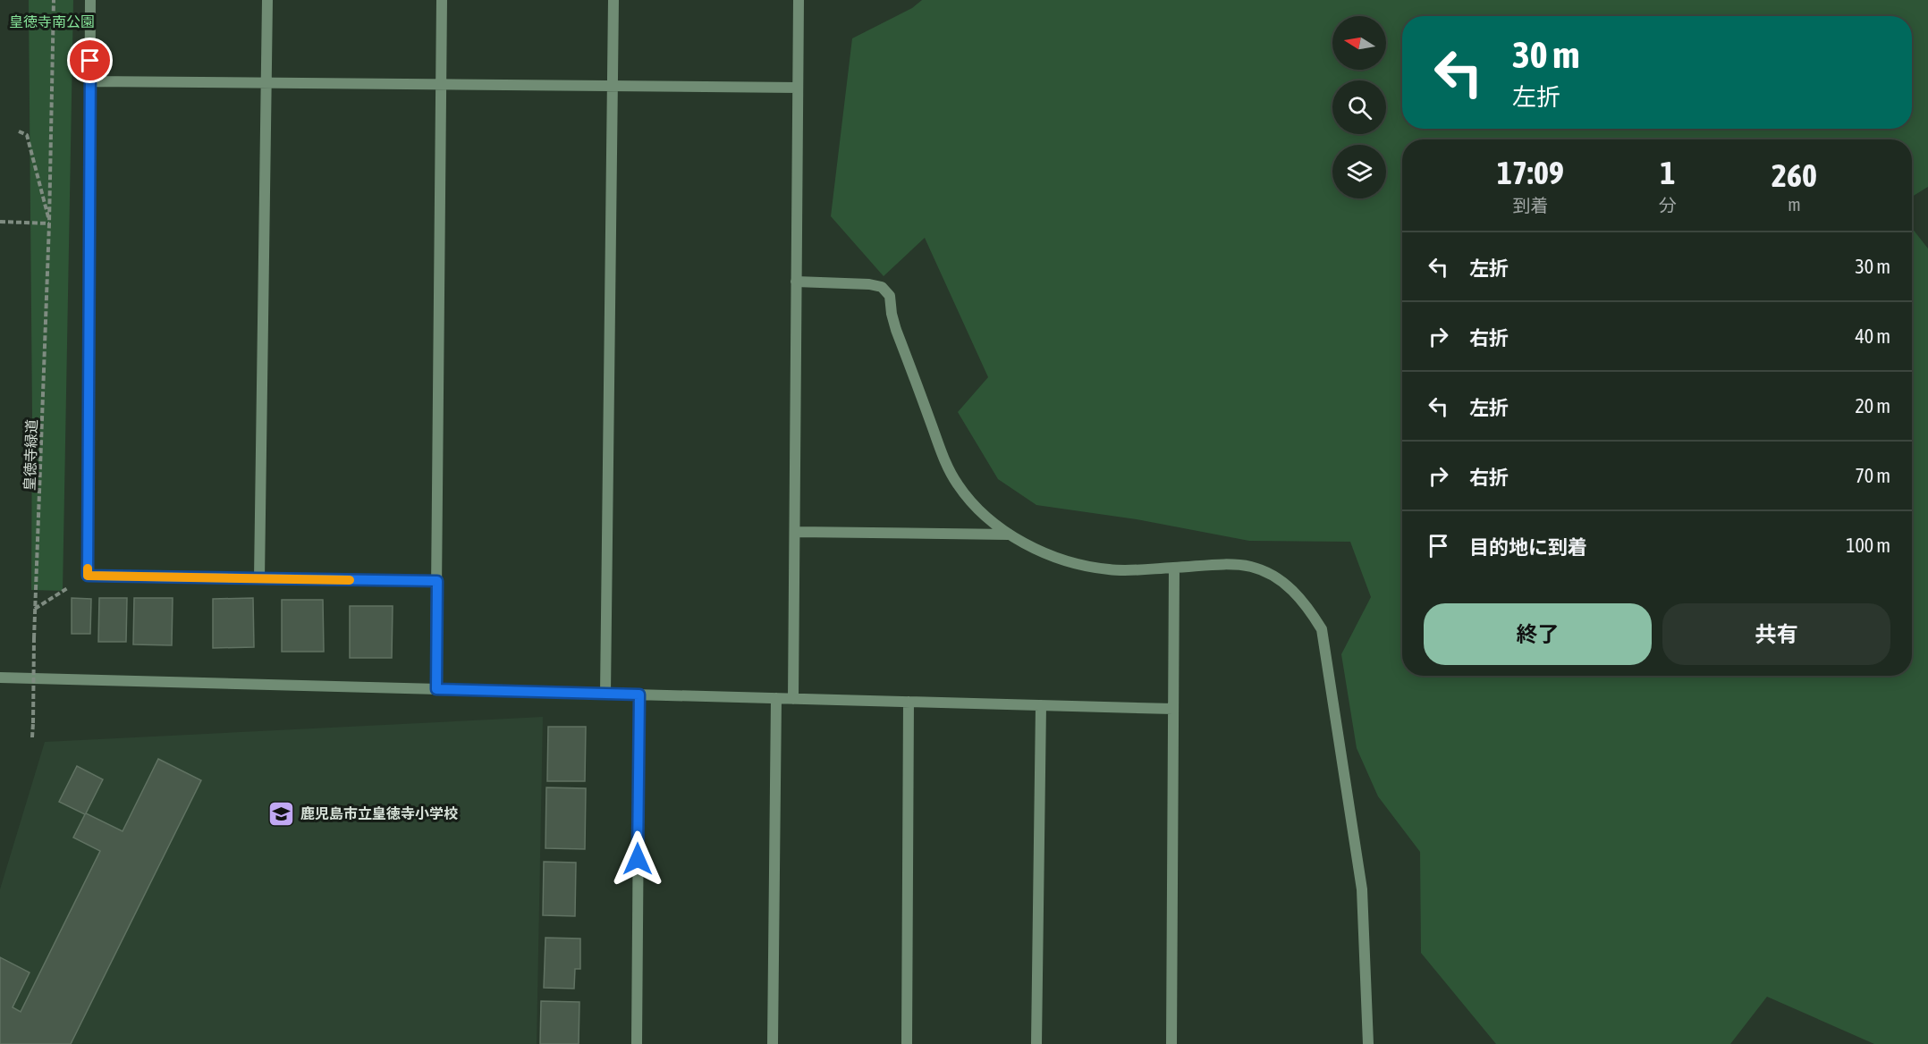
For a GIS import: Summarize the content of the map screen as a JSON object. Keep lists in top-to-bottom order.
{
  "streets": {
    "path": ["皇徳寺緑道"]
  },
  "parks": ["皇徳寺南公園"],
  "places": {
    "school or university": ["鹿児島市立皇徳寺小学校"]
  },
  "north": "left",
  "page": {
    "turn": ["30 m", "左折"],
    "eta": [
      "17:09",
      "到着",
      "1",
      "分",
      "260",
      "m"
    ],
    "list": [
      {
        "name": "左折",
        "value": "30 m"
      },
      {
        "name": "右折",
        "value": "40 m"
      },
      {
        "name": "左折",
        "value": "20 m"
      },
      {
        "name": "右折",
        "value": "70 m"
      },
      {
        "name": "目的地に到着",
        "value": "100 m"
      }
    ],
    "buttons": ["終了", "共有"]
  }
}
